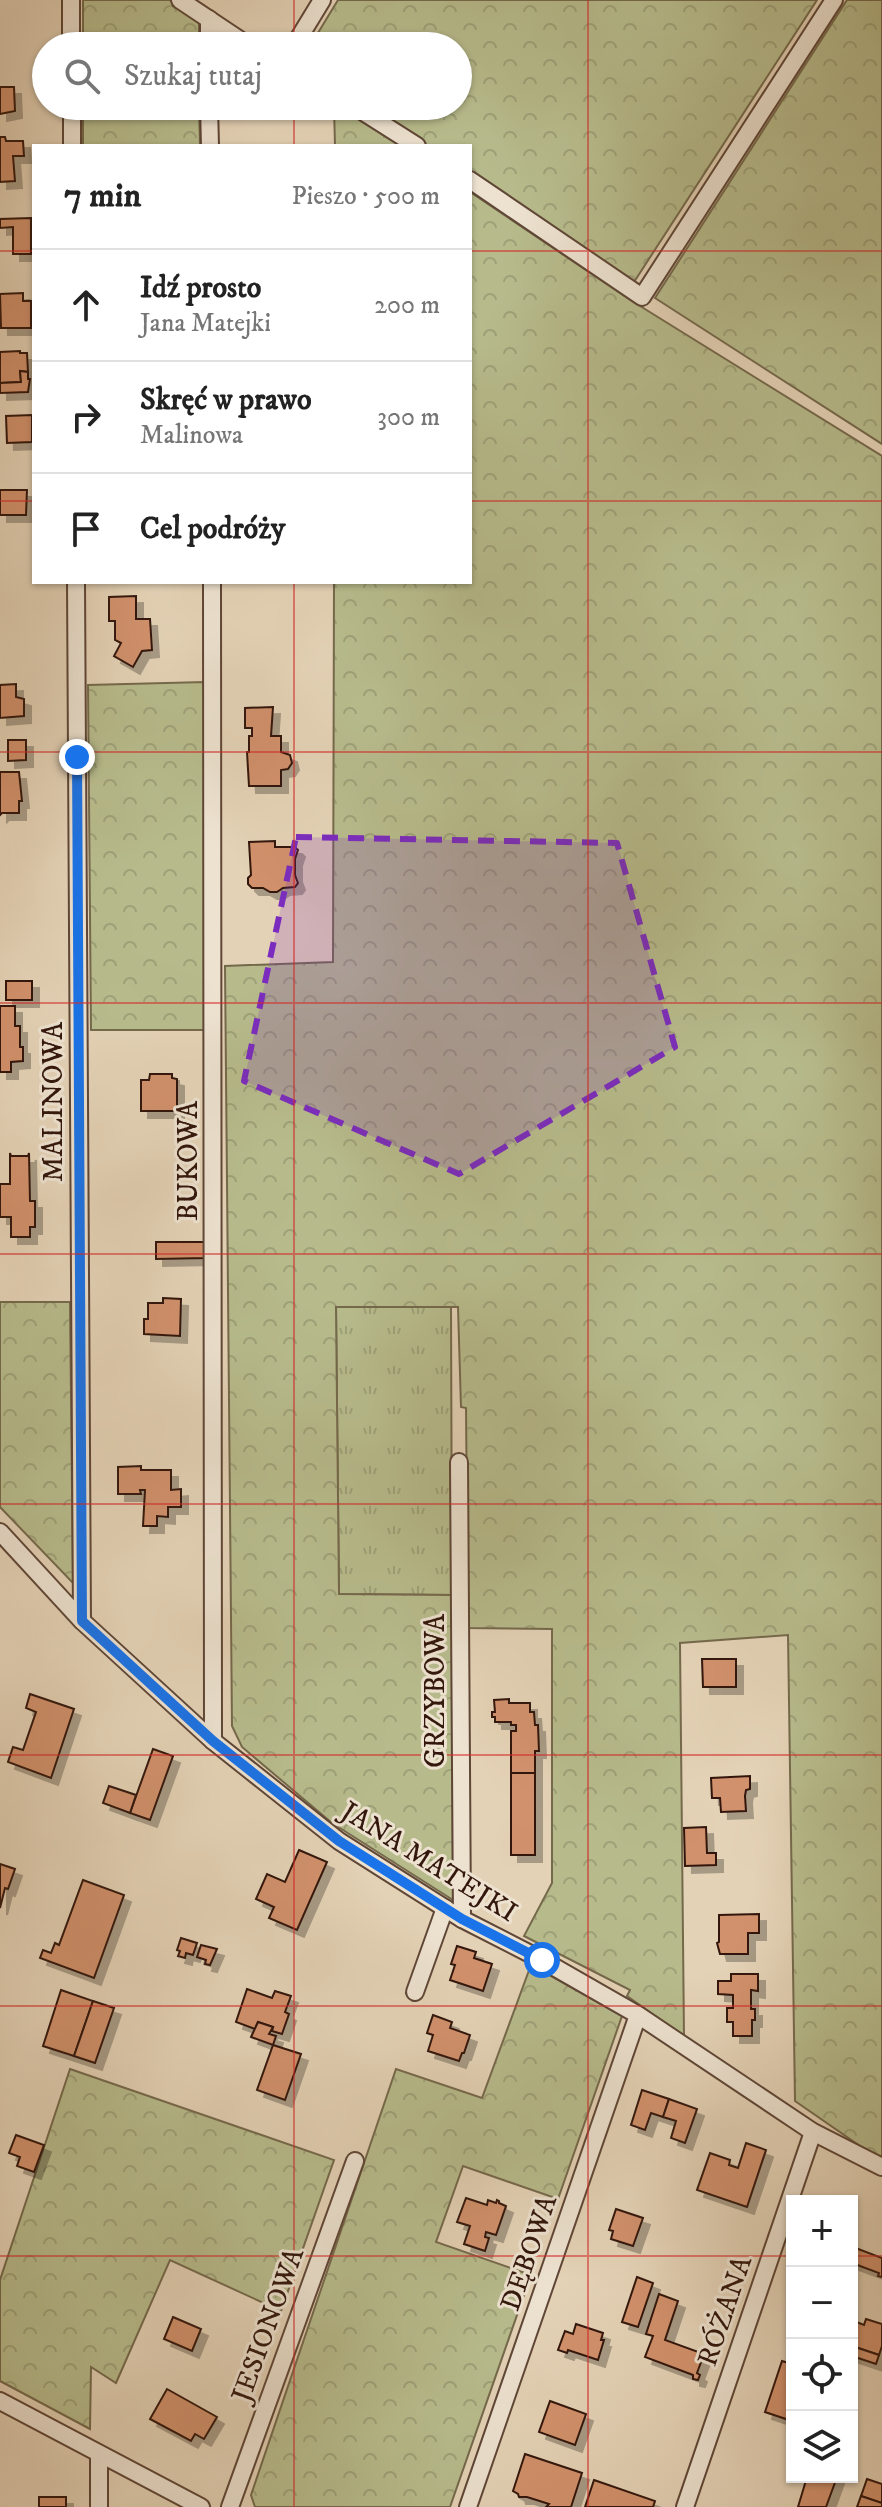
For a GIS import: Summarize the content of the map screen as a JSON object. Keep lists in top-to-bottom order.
{
  "streets": {
    "street": [
      "MALINOWA",
      "BUKOWA",
      "GRZYBOWA",
      "JANA MATEJKI",
      "DĘBOWA",
      "RÓŻANA",
      "JESIONOWA"
    ]
  },
  "crossings": [
    ["MALINOWA", "JANA MATEJKI"],
    ["BUKOWA", "JANA MATEJKI"],
    ["GRZYBOWA", "JANA MATEJKI"],
    ["JANA MATEJKI", "DĘBOWA"],
    ["JANA MATEJKI", "RÓŻANA"]
  ],
  "page": {
    "search": "Szukaj tutaj",
    "heading": ["7 min", "Pieszo · 500 m"],
    "list": [
      ["Idź prosto", "Jana Matejki", "200 m"],
      ["Skręć w prawo", "Malinowa", "300 m"],
      "Cel podróży"
    ],
    "map_buttons": ["+", "−"]
  }
}
